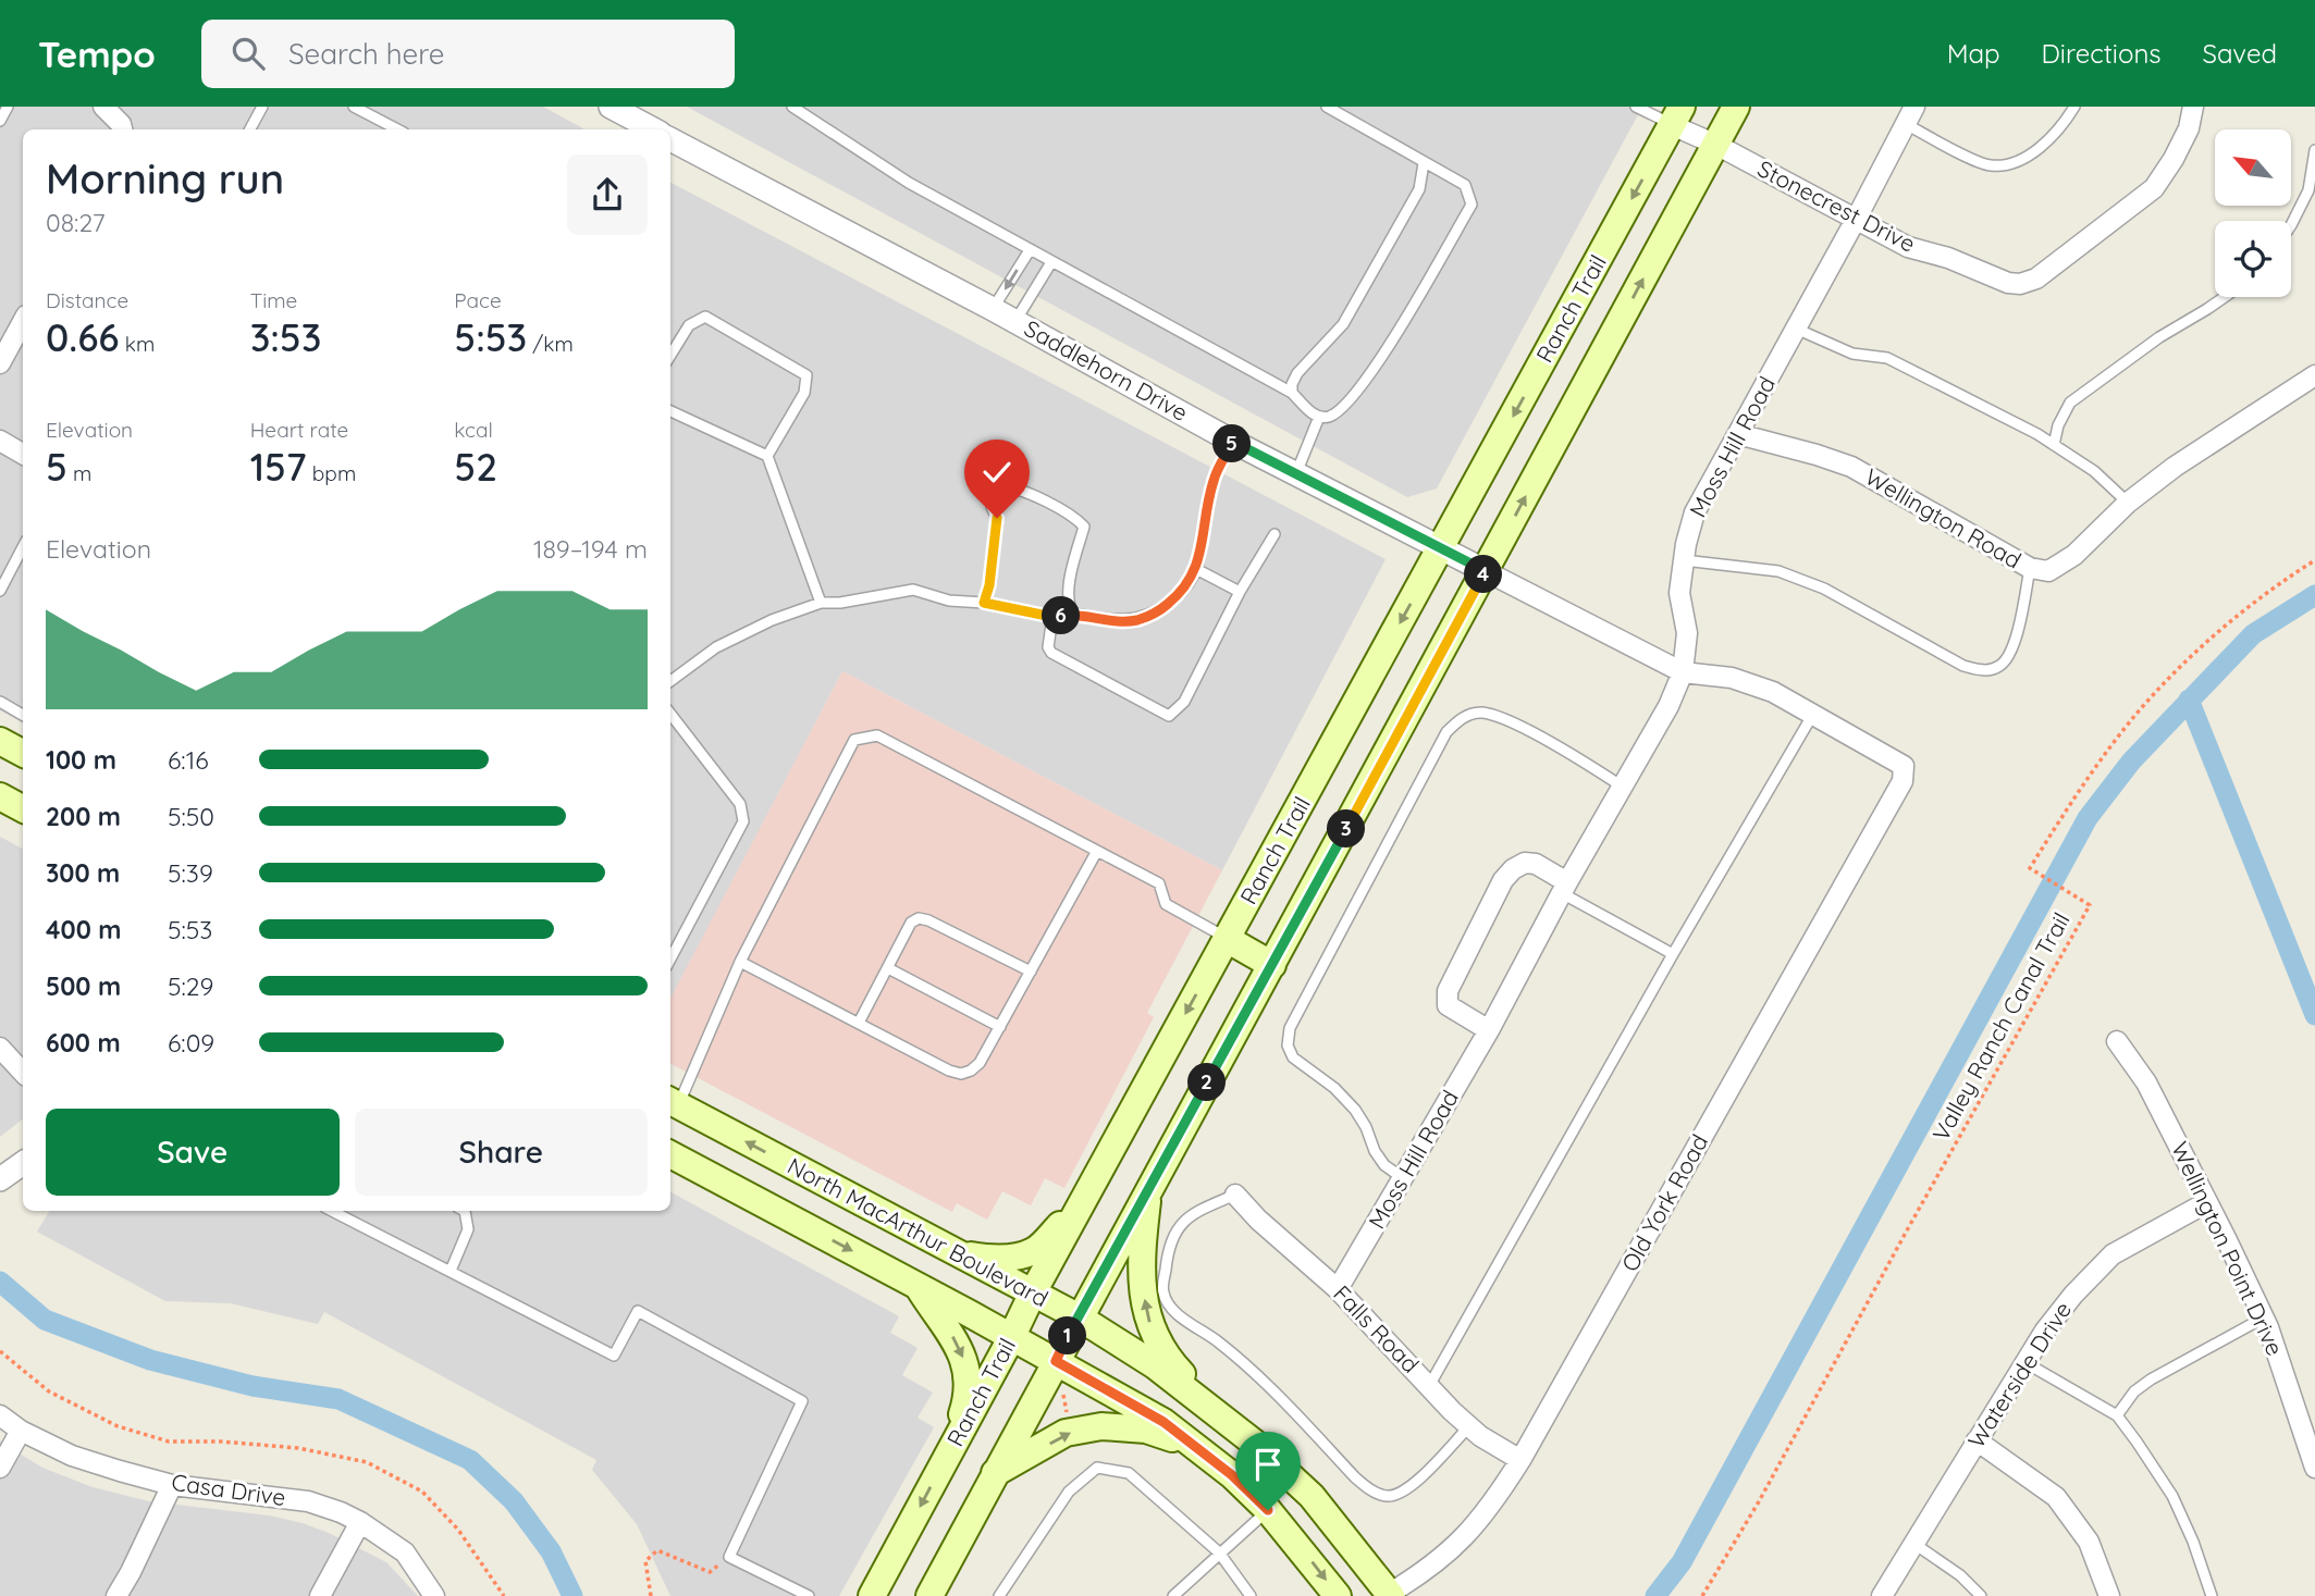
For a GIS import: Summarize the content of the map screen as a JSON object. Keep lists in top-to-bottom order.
{
  "streets": {
    "main road": ["Ranch Trail", "North MacArthur Boulevard"],
    "street": [
      "Stonecrest Drive",
      "Saddlehorn Drive",
      "Moss Hill Road",
      "Wellington Road",
      "Old York Road",
      "Wellington Point Drive",
      "Falls Road",
      "Waterside Drive",
      "Casa Drive"
    ],
    "path": ["Valley Ranch Canal Trail"]
  },
  "crossings": [
    ["Stonecrest Drive", "Ranch Trail"],
    ["Stonecrest Drive", "Moss Hill Road"],
    ["Ranch Trail", "Saddlehorn Drive"],
    ["Ranch Trail", "North MacArthur Boulevard"],
    ["Saddlehorn Drive", "Moss Hill Road"],
    ["Saddlehorn Drive", "Old York Road"],
    ["Moss Hill Road", "Wellington Road"],
    ["Moss Hill Road", "Falls Road"],
    ["Old York Road", "North MacArthur Boulevard"],
    ["Old York Road", "Falls Road"],
    ["Wellington Point Drive", "Waterside Drive"]
  ],
  "north": "top left",
  "page": {
    "header": "Tempo",
    "search": "Search here",
    "nav": ["Map", "Directions", "Saved"],
    "heading": ["Morning run", "08:27"],
    "stats": [
      ["Distance", "0.66 km"],
      ["Time", "3:53"],
      ["Pace", "5:53 /km"],
      ["Elevation", "5 m"],
      ["Heart rate", "157 bpm"],
      ["kcal", "52"]
    ],
    "pins": [
      "5",
      "4",
      "6",
      "3",
      "2",
      "1"
    ],
    "chart": ["Elevation", "189–194 m"],
    "list": [
      {
        "name": "100 m",
        "note": "6:16"
      },
      {
        "name": "200 m",
        "note": "5:50"
      },
      {
        "name": "300 m",
        "note": "5:39"
      },
      {
        "name": "400 m",
        "note": "5:53"
      },
      {
        "name": "500 m",
        "note": "5:29"
      },
      {
        "name": "600 m",
        "note": "6:09"
      }
    ],
    "buttons": ["Save", "Share"]
  }
}
